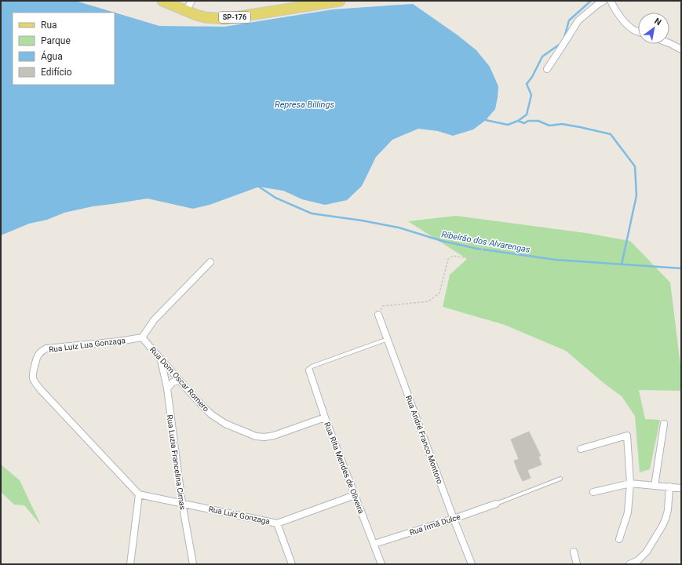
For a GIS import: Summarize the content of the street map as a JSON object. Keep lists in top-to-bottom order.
{
  "streets": {
    "main road": ["SP-176"],
    "street": [
      "Rua Luiz Lua Gonzaga",
      "Rua Dom Oscar Romero",
      "Rua André Franco Montoro",
      "Rua Luzia Francelina Cimas",
      "Rua Rita Mendes de Oliveira",
      "Rua Luiz Gonzaga",
      "Rua Irmã Dulce"
    ]
  },
  "crossings": [
    ["Rua Luiz Lua Gonzaga", "Rua Dom Oscar Romero"],
    ["Rua Luiz Lua Gonzaga", "Rua Luiz Gonzaga"],
    ["Rua Dom Oscar Romero", "Rua Luzia Francelina Cimas"],
    ["Rua Dom Oscar Romero", "Rua Rita Mendes de Oliveira"],
    ["Rua André Franco Montoro", "Rua Irmã Dulce"],
    ["Rua Luzia Francelina Cimas", "Rua Luiz Gonzaga"],
    ["Rua Rita Mendes de Oliveira", "Rua Luiz Gonzaga"],
    ["Rua Rita Mendes de Oliveira", "Rua Irmã Dulce"]
  ],
  "water": ["Represa Billings", "Ribeirão dos Alvarengas"],
  "legend": [
    "Rua",
    "Parque",
    "Água",
    "Edifício"
  ],
  "north": "top right"
}
